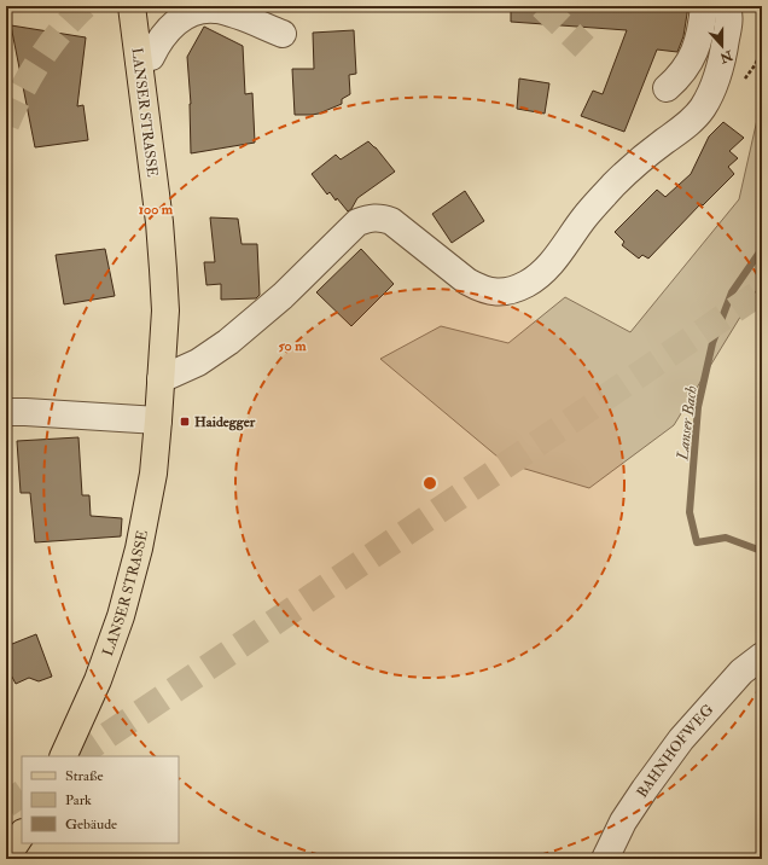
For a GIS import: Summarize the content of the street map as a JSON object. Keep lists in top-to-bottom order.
{
  "streets": {
    "main road": ["LANSER STRASSE"],
    "street": ["BAHNHOFWEG"]
  },
  "water": ["Lanser Bach"],
  "places": {
    "transit": ["Haidegger"]
  },
  "legend": ["Straße", "Park", "Gebäude"],
  "north": "bottom",
  "rings": ["100 m", "50 m"]
}
